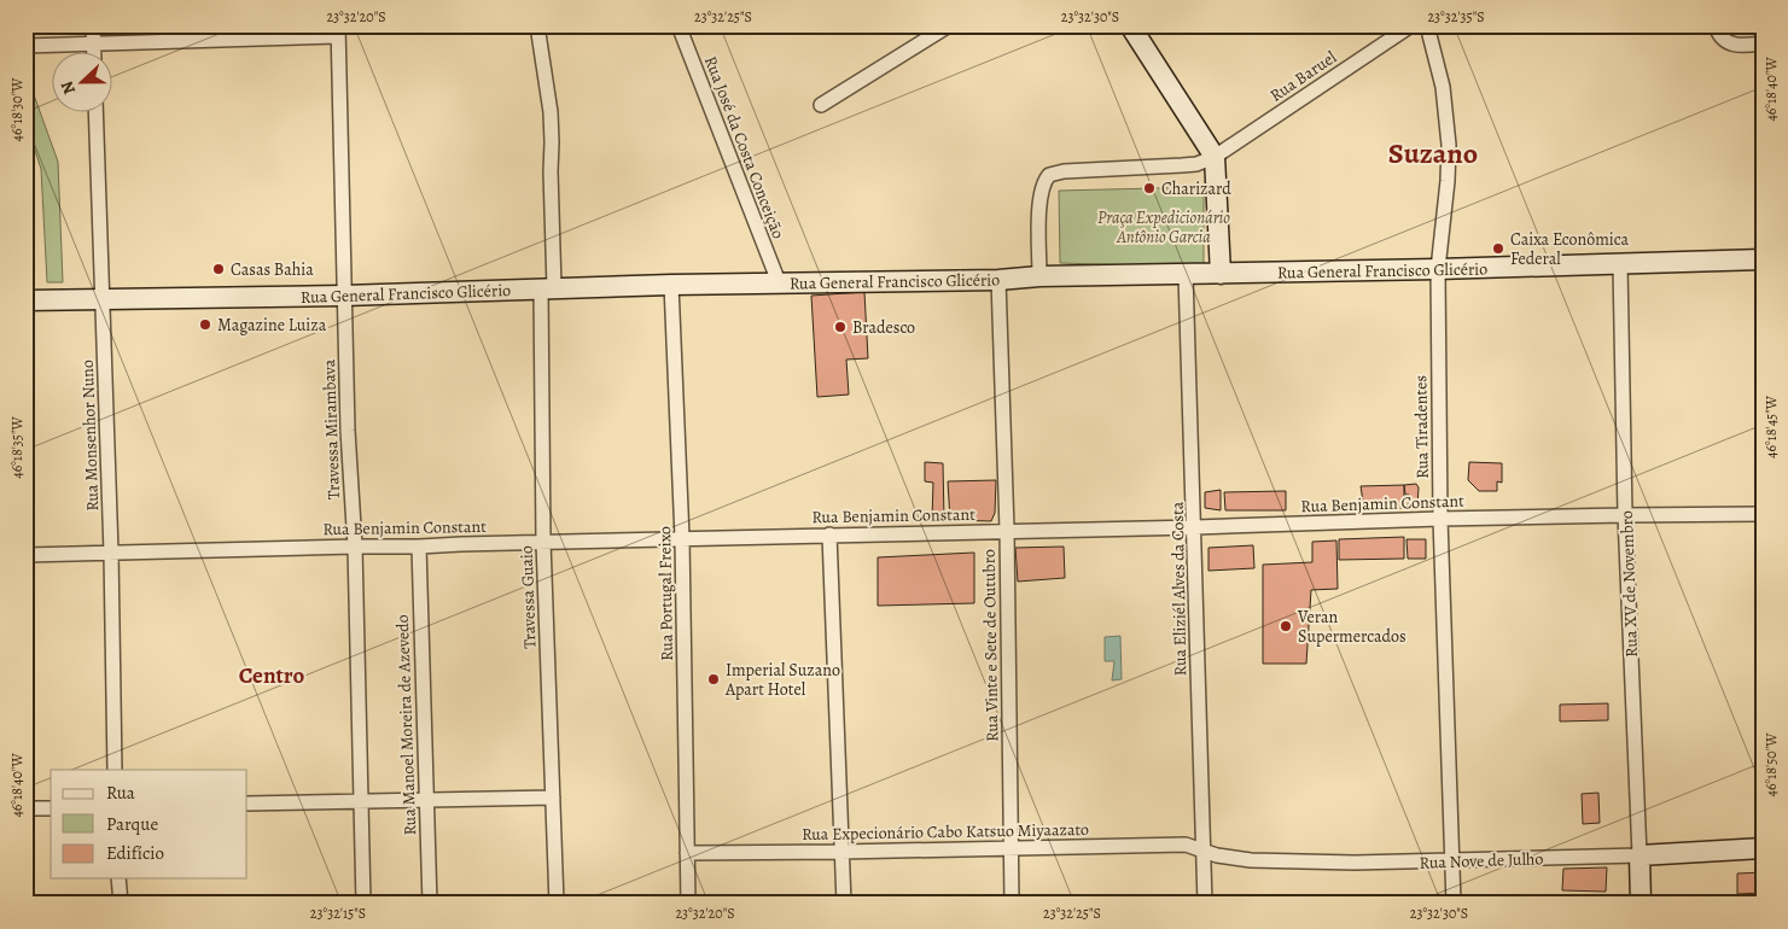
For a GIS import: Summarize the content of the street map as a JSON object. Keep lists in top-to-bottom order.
{
  "streets": {
    "main road": ["Rua General Francisco Glicério", "Rua XV de Novembro", "Rua Nove de Julho"],
    "street": [
      "Rua Baruel",
      "Rua José da Costa Conceição",
      "Rua Tiradentes",
      "Travessa Mirambava",
      "Rua Monsenhor Nuno",
      "Rua Benjamin Constant",
      "Rua Eliziél Alves da Costa",
      "Rua Portugal Freixo",
      "Travessa Guaio",
      "Rua Vinte e Sete de Outubro",
      "Rua Manoel Moreira de Azevedo",
      "Rua Expecionário Cabo Katsuo Miyaazato"
    ]
  },
  "crossings": [
    ["Rua José da Costa Conceição", "Rua General Francisco Glicério"],
    ["Rua General Francisco Glicério", "Rua Tiradentes"],
    ["Rua General Francisco Glicério", "Travessa Mirambava"],
    ["Rua General Francisco Glicério", "Rua Monsenhor Nuno"],
    ["Rua General Francisco Glicério", "Rua XV de Novembro"],
    ["Rua General Francisco Glicério", "Rua Eliziél Alves da Costa"],
    ["Rua General Francisco Glicério", "Rua Portugal Freixo"],
    ["Rua General Francisco Glicério", "Travessa Guaio"],
    ["Rua General Francisco Glicério", "Rua Vinte e Sete de Outubro"],
    ["Rua Tiradentes", "Rua Benjamin Constant"],
    ["Rua Tiradentes", "Rua Nove de Julho"],
    ["Travessa Mirambava", "Rua Benjamin Constant"],
    ["Rua Monsenhor Nuno", "Rua Benjamin Constant"],
    ["Rua Benjamin Constant", "Rua XV de Novembro"],
    ["Rua Benjamin Constant", "Rua Eliziél Alves da Costa"],
    ["Rua Benjamin Constant", "Rua Portugal Freixo"],
    ["Rua Benjamin Constant", "Travessa Guaio"],
    ["Rua Benjamin Constant", "Rua Vinte e Sete de Outubro"],
    ["Rua Benjamin Constant", "Rua Manoel Moreira de Azevedo"],
    ["Rua XV de Novembro", "Rua Nove de Julho"],
    ["Rua Eliziél Alves da Costa", "Rua Expecionário Cabo Katsuo Miyaazato"],
    ["Rua Eliziél Alves da Costa", "Rua Nove de Julho"],
    ["Rua Portugal Freixo", "Rua Expecionário Cabo Katsuo Miyaazato"],
    ["Rua Vinte e Sete de Outubro", "Rua Expecionário Cabo Katsuo Miyaazato"],
    ["Rua Expecionário Cabo Katsuo Miyaazato", "Rua Nove de Julho"]
  ],
  "districts": ["Suzano", "Centro"],
  "parks": ["Praça Expedicionário Antônio Garcia"],
  "places": [
    "Charizard",
    "Caixa Econômica Federal",
    "Casas Bahia",
    "Magazine Luiza",
    "Bradesco",
    "Veran Supermercados",
    "Imperial Suzano Apart Hotel"
  ],
  "legend": ["Rua", "Parque", "Edifício"],
  "north": "left",
  "coordinates": [
    "23°32'20\"S",
    "23°32'25\"S",
    "23°32'30\"S",
    "23°32'35\"S",
    "46°18'40\"W",
    "46°18'30\"W",
    "46°18'45\"W",
    "46°18'35\"W",
    "46°18'50\"W",
    "23°32'15\"S"
  ]
}
